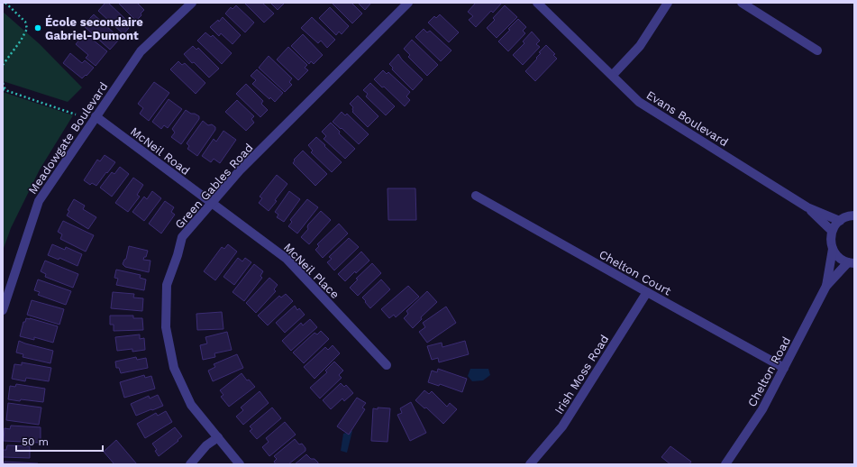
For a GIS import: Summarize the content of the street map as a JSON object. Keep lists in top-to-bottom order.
{
  "streets": {
    "street": [
      "Evans Boulevard",
      "Meadowgate Boulevard",
      "McNeil Road",
      "Green Gables Road",
      "McNeil Place",
      "Chelton Court",
      "Chelton Road",
      "Irish Moss Road"
    ]
  },
  "crossings": [
    ["Evans Boulevard", "Chelton Road"],
    ["Meadowgate Boulevard", "McNeil Road"],
    ["McNeil Road", "Green Gables Road"],
    ["McNeil Road", "McNeil Place"],
    ["Green Gables Road", "McNeil Place"],
    ["Chelton Court", "Chelton Road"],
    ["Chelton Court", "Irish Moss Road"]
  ],
  "places": ["École secondaire Gabriel-Dumont"],
  "scale_bar": "50 m"
}
